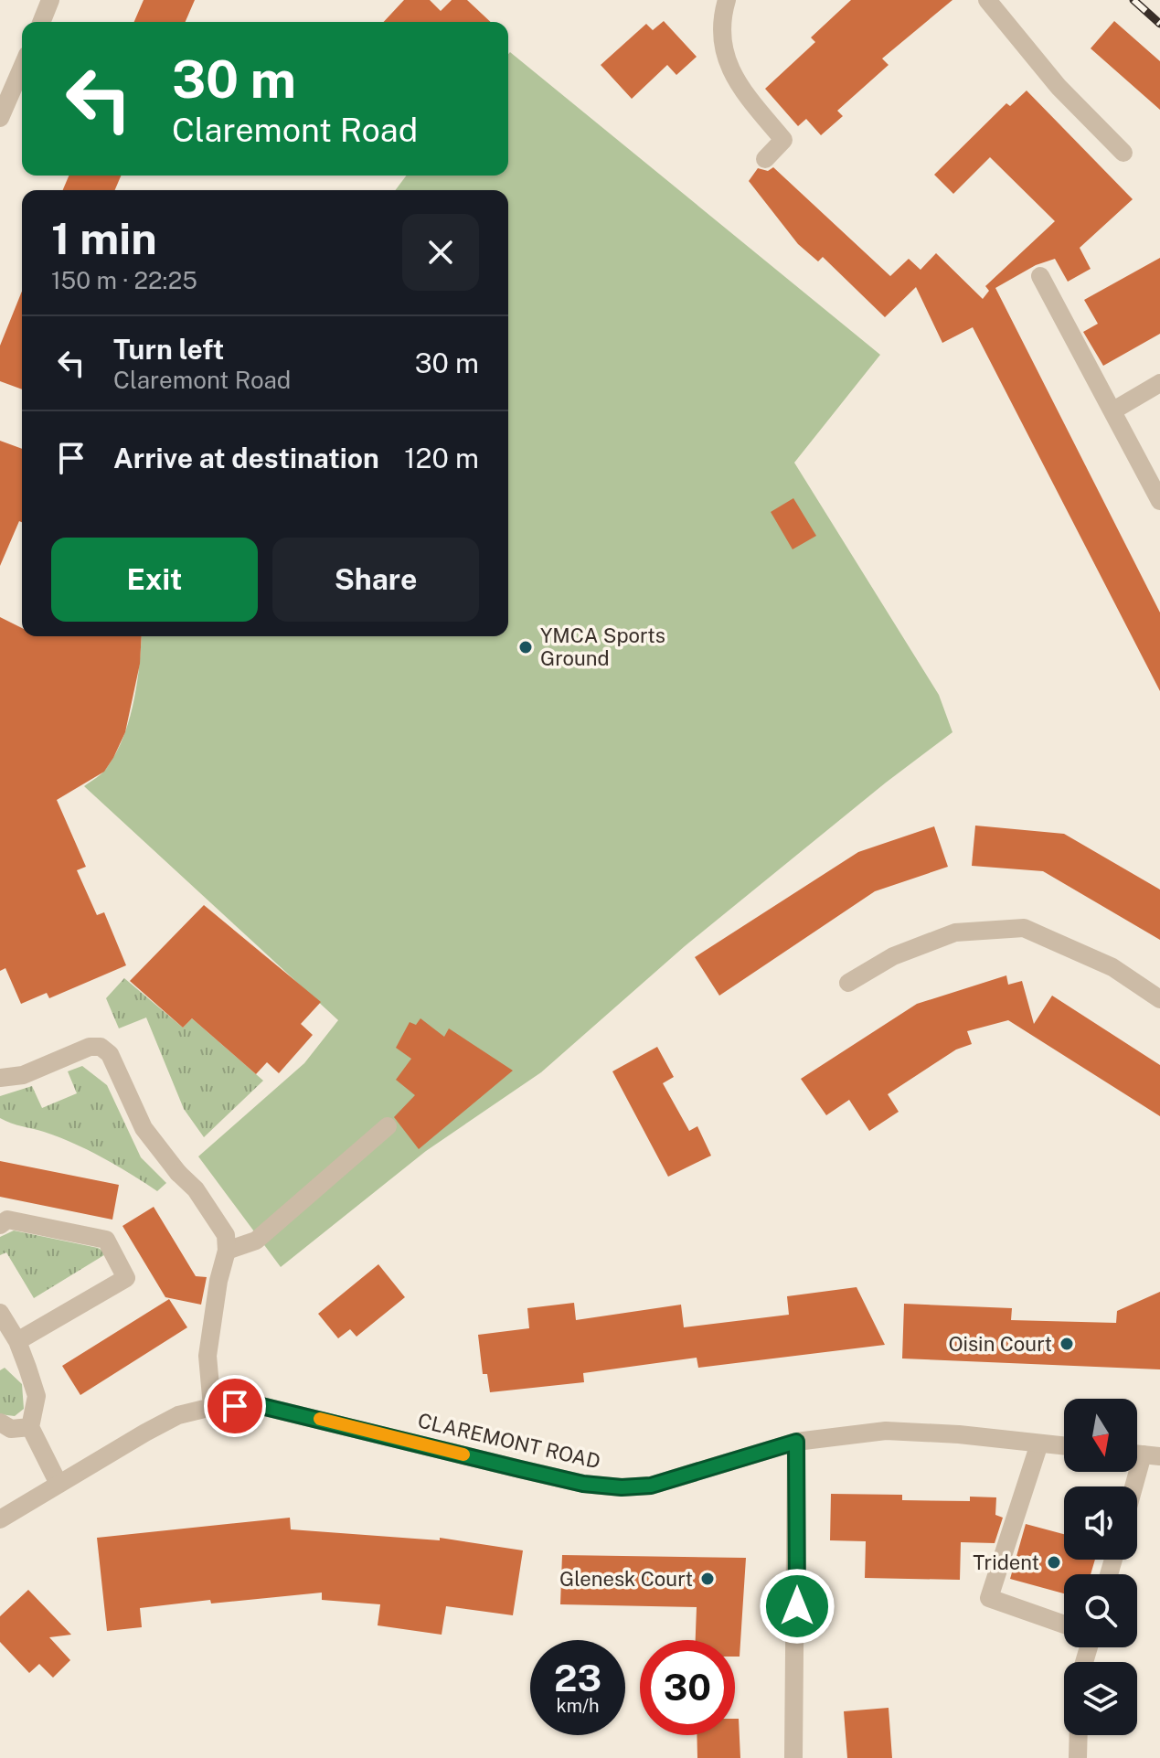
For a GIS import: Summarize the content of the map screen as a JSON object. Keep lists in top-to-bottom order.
{
  "streets": {
    "street": ["CLAREMONT ROAD"]
  },
  "places": [
    "YMCA Sports Ground",
    "Oisin Court",
    "Trident",
    "Glenesk Court"
  ],
  "north": "bottom",
  "page": {
    "turn": ["30 m", "Claremont Road"],
    "heading": ["1 min", "150 m · 22:25"],
    "list": [
      {
        "name": "Turn left",
        "note": "Claremont Road",
        "value": "30 m"
      },
      {
        "name": "Arrive at destination",
        "value": "120 m"
      }
    ],
    "buttons": ["Exit", "Share"],
    "speed": "23 km/h",
    "limit": "30"
  }
}
